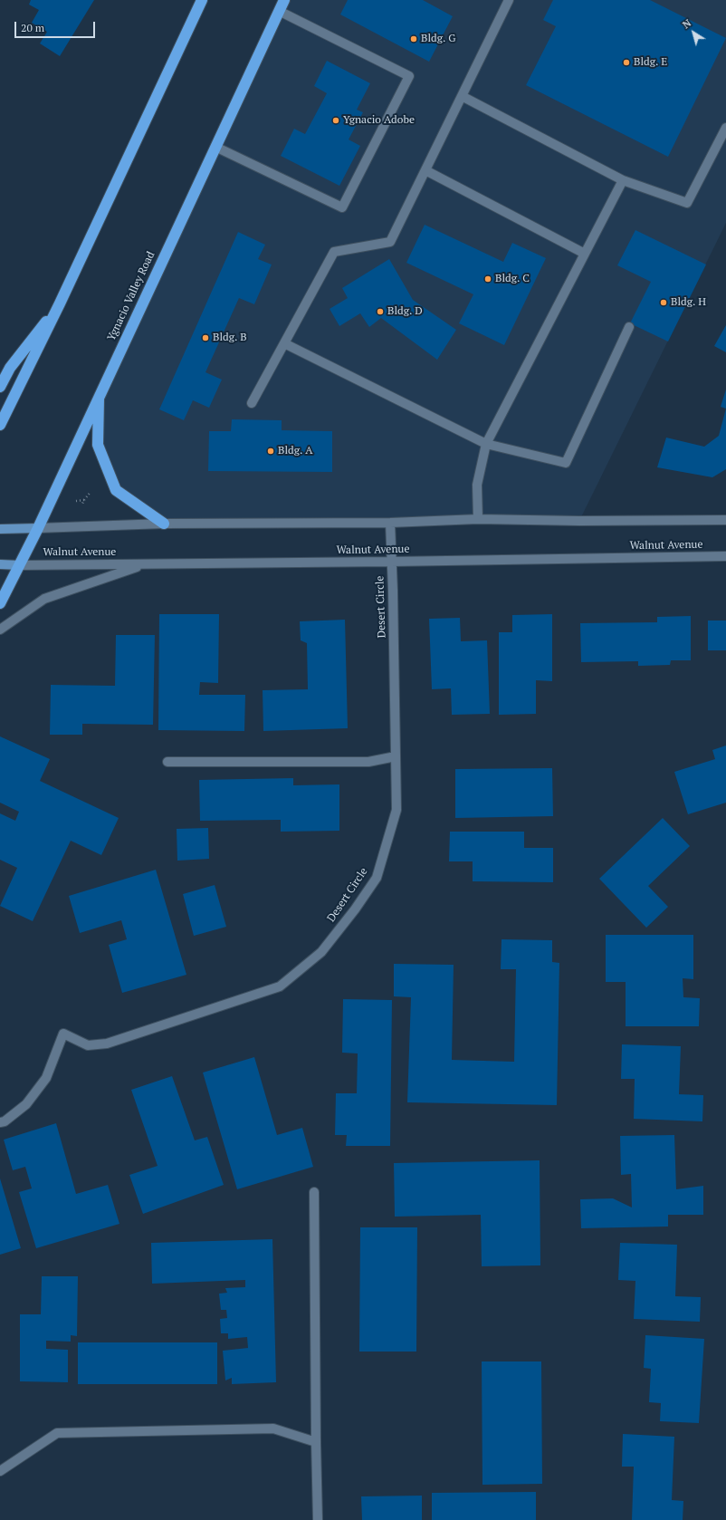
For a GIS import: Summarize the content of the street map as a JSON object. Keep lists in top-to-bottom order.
{
  "streets": {
    "highway": ["Ygnacio Valley Road"],
    "street": ["Walnut Avenue", "Desert Circle"]
  },
  "crossings": [
    ["Ygnacio Valley Road", "Walnut Avenue"],
    ["Walnut Avenue", "Desert Circle"]
  ],
  "places": [
    "Bldg. G",
    "Bldg. E",
    "Ygnacio Adobe",
    "Bldg. C",
    "Bldg. H",
    "Bldg. D",
    "Bldg. B",
    "Bldg. A"
  ],
  "scale_bar": "20 m",
  "north": "top left"
}
